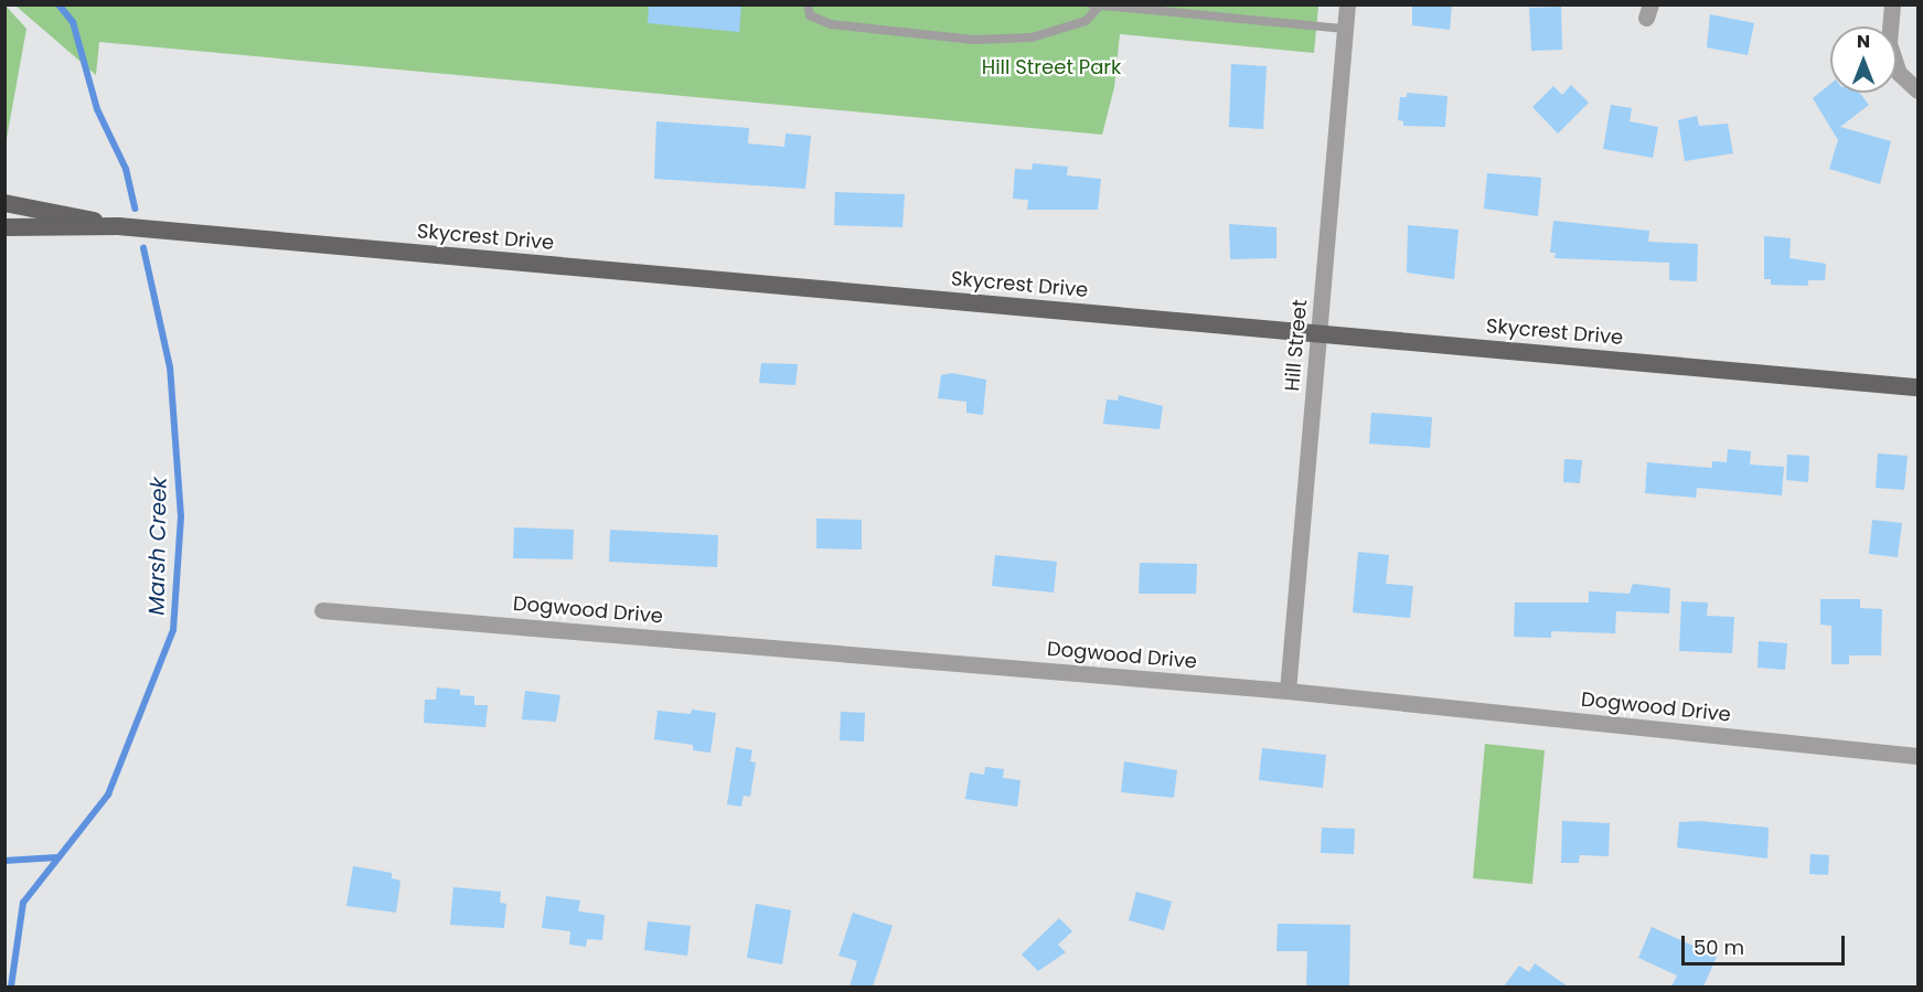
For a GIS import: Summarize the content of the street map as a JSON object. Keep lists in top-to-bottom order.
{
  "streets": {
    "main road": ["Skycrest Drive"],
    "street": ["Hill Street", "Dogwood Drive"]
  },
  "crossings": [
    ["Skycrest Drive", "Hill Street"],
    ["Hill Street", "Dogwood Drive"]
  ],
  "water": ["Marsh Creek"],
  "parks": ["Hill Street Park"],
  "scale_bar": "50 m",
  "north": "top"
}
